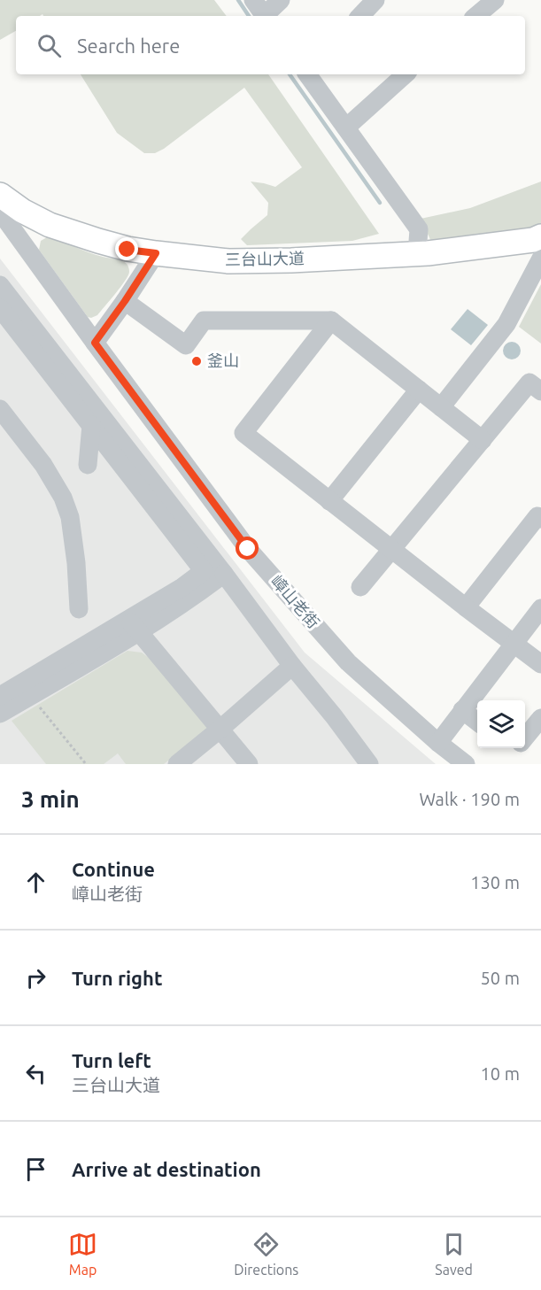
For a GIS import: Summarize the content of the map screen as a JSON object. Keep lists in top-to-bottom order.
{
  "streets": {
    "main road": ["三台山大道"],
    "street": ["嶂山老街"]
  },
  "places": ["釜山"],
  "page": {
    "search": "Search here",
    "heading": ["3 min", "Walk · 190 m"],
    "list": [
      ["Continue", "嶂山老街", "130 m"],
      ["Turn right", "50 m"],
      ["Turn left", "三台山大道", "10 m"],
      "Arrive at destination"
    ],
    "nav": ["Map", "Directions", "Saved"]
  }
}
